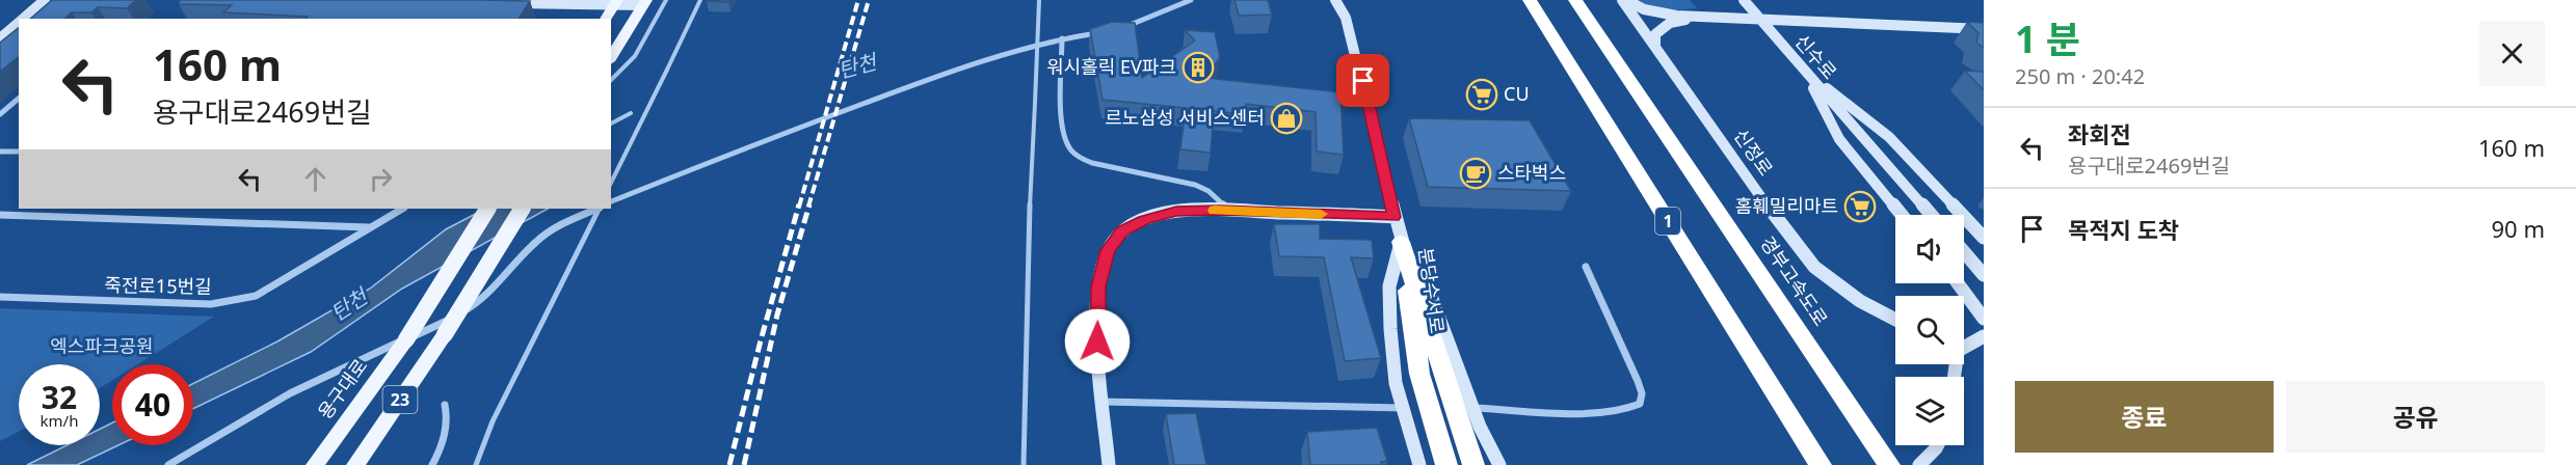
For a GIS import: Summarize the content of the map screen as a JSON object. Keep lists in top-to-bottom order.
{
  "streets": {
    "highway": ["1", "경부고속도로", "분당수서로"],
    "main road": ["용구대로", "23"],
    "street": ["신수로", "신정로", "죽전로15번길"]
  },
  "water": ["탄천"],
  "parks": ["엑스파크공원"],
  "places": {
    "building": ["워시홀릭 EV파크"],
    "supermarket": ["CU", "홈훼밀리마트"],
    "shop": ["르노삼성 서비스센터"],
    "cafe": ["스타벅스"]
  },
  "page": {
    "heading": ["1 분", "250 m · 20:42"],
    "turn": ["160 m", "용구대로2469번길"],
    "list": [
      {
        "name": "좌회전",
        "note": "용구대로2469번길",
        "value": "160 m"
      },
      {
        "name": "목적지 도착",
        "value": "90 m"
      }
    ],
    "speed": "32 km/h",
    "limit": "40",
    "buttons": ["종료", "공유"]
  }
}
